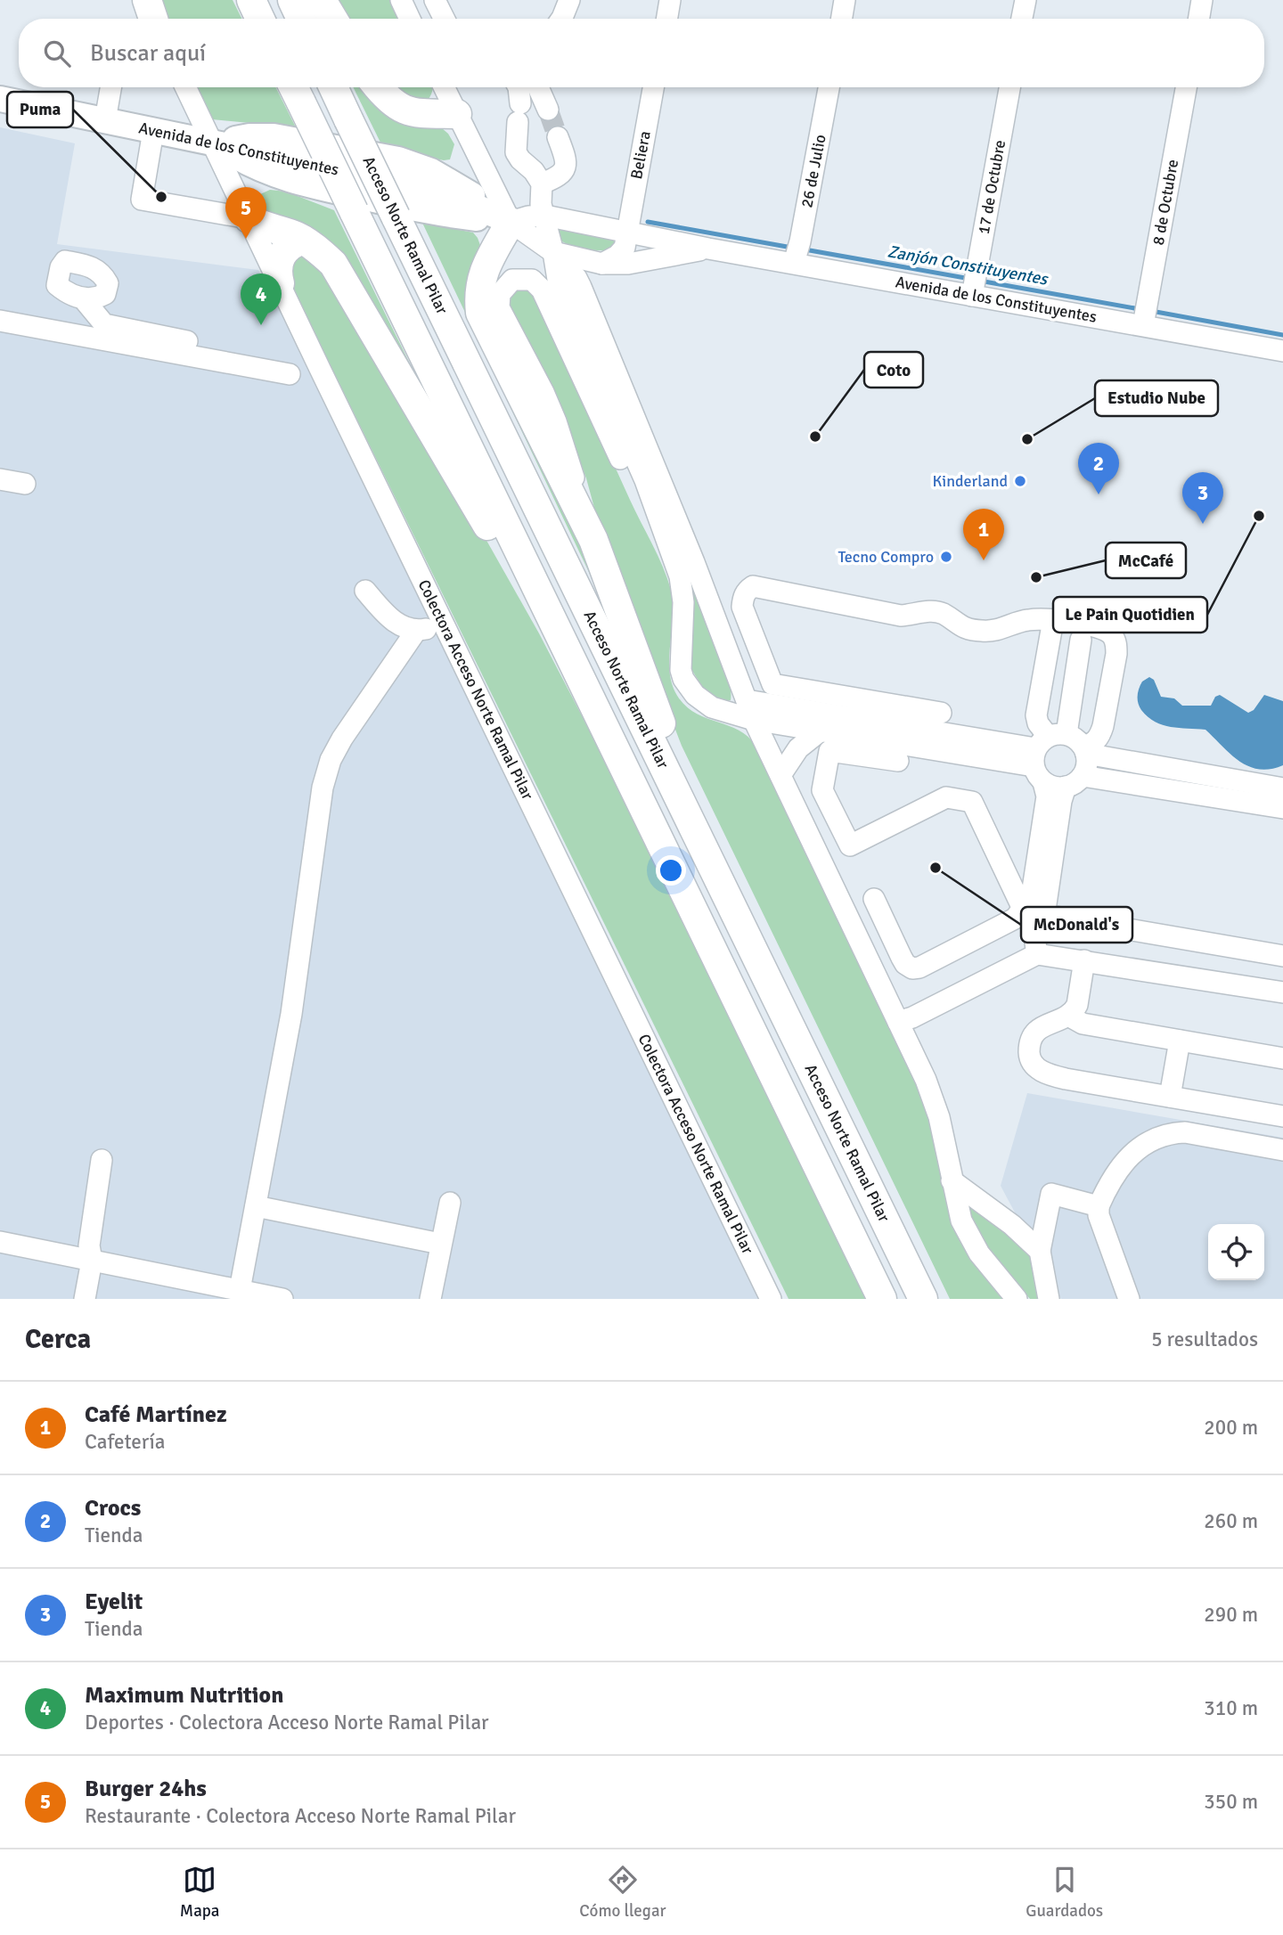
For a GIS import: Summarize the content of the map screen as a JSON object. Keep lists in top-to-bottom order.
{
  "streets": {
    "highway": ["Acceso Norte Ramal Pilar"],
    "main road": ["Avenida de los Constituyentes"],
    "street": [
      "Beliera",
      "26 de Julio",
      "17 de Octubre",
      "8 de Octubre",
      "Colectora Acceso Norte Ramal Pilar"
    ]
  },
  "crossings": [
    ["Avenida de los Constituyentes", "Beliera"],
    ["Avenida de los Constituyentes", "26 de Julio"],
    ["Avenida de los Constituyentes", "17 de Octubre"],
    ["Avenida de los Constituyentes", "8 de Octubre"],
    ["Avenida de los Constituyentes", "Colectora Acceso Norte Ramal Pilar"]
  ],
  "water": ["Zanjón Constituyentes"],
  "places": [
    "Puma",
    "Coto",
    "Estudio Nube",
    "Kinderland",
    "Le Pain Quotidien",
    "Tecno Compro",
    "McCafé",
    "McDonald's"
  ],
  "page": {
    "search": "Buscar aquí",
    "pins": [
      "5",
      "4",
      "2",
      "3",
      "1"
    ],
    "heading": ["Cerca", "5 resultados"],
    "list": [
      {
        "mark": "1",
        "name": "Café Martínez",
        "note": "Cafetería",
        "value": "200 m"
      },
      {
        "mark": "2",
        "name": "Crocs",
        "note": "Tienda",
        "value": "260 m"
      },
      {
        "mark": "3",
        "name": "Eyelit",
        "note": "Tienda",
        "value": "290 m"
      },
      {
        "mark": "4",
        "name": "Maximum Nutrition",
        "note": "Deportes · Colectora Acceso Norte Ramal Pilar",
        "value": "310 m"
      },
      {
        "mark": "5",
        "name": "Burger 24hs",
        "note": "Restaurante · Colectora Acceso Norte Ramal Pilar",
        "value": "350 m"
      }
    ],
    "nav": ["Mapa", "Cómo llegar", "Guardados"]
  }
}
